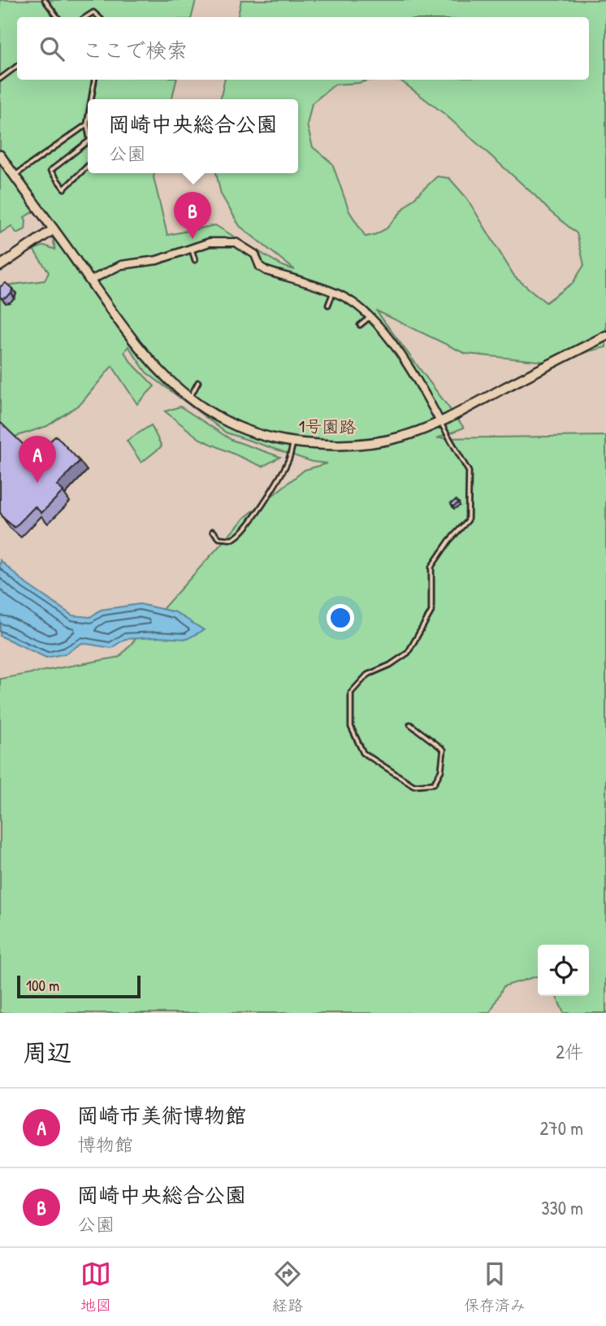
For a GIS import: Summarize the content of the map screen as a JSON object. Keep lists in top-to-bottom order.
{
  "streets": {
    "street": ["1号園路"]
  },
  "scale_bar": "100 m",
  "page": {
    "search": "ここで検索",
    "popup": ["岡崎中央総合公園", "公園"],
    "pins": ["B", "A"],
    "scale": "100 m",
    "heading": ["周辺", "2件"],
    "list": [
      {
        "mark": "A",
        "name": "岡崎市美術博物館",
        "note": "博物館",
        "value": "270 m"
      },
      {
        "mark": "B",
        "name": "岡崎中央総合公園",
        "note": "公園",
        "value": "330 m"
      }
    ],
    "nav": ["地図", "経路", "保存済み"]
  }
}
